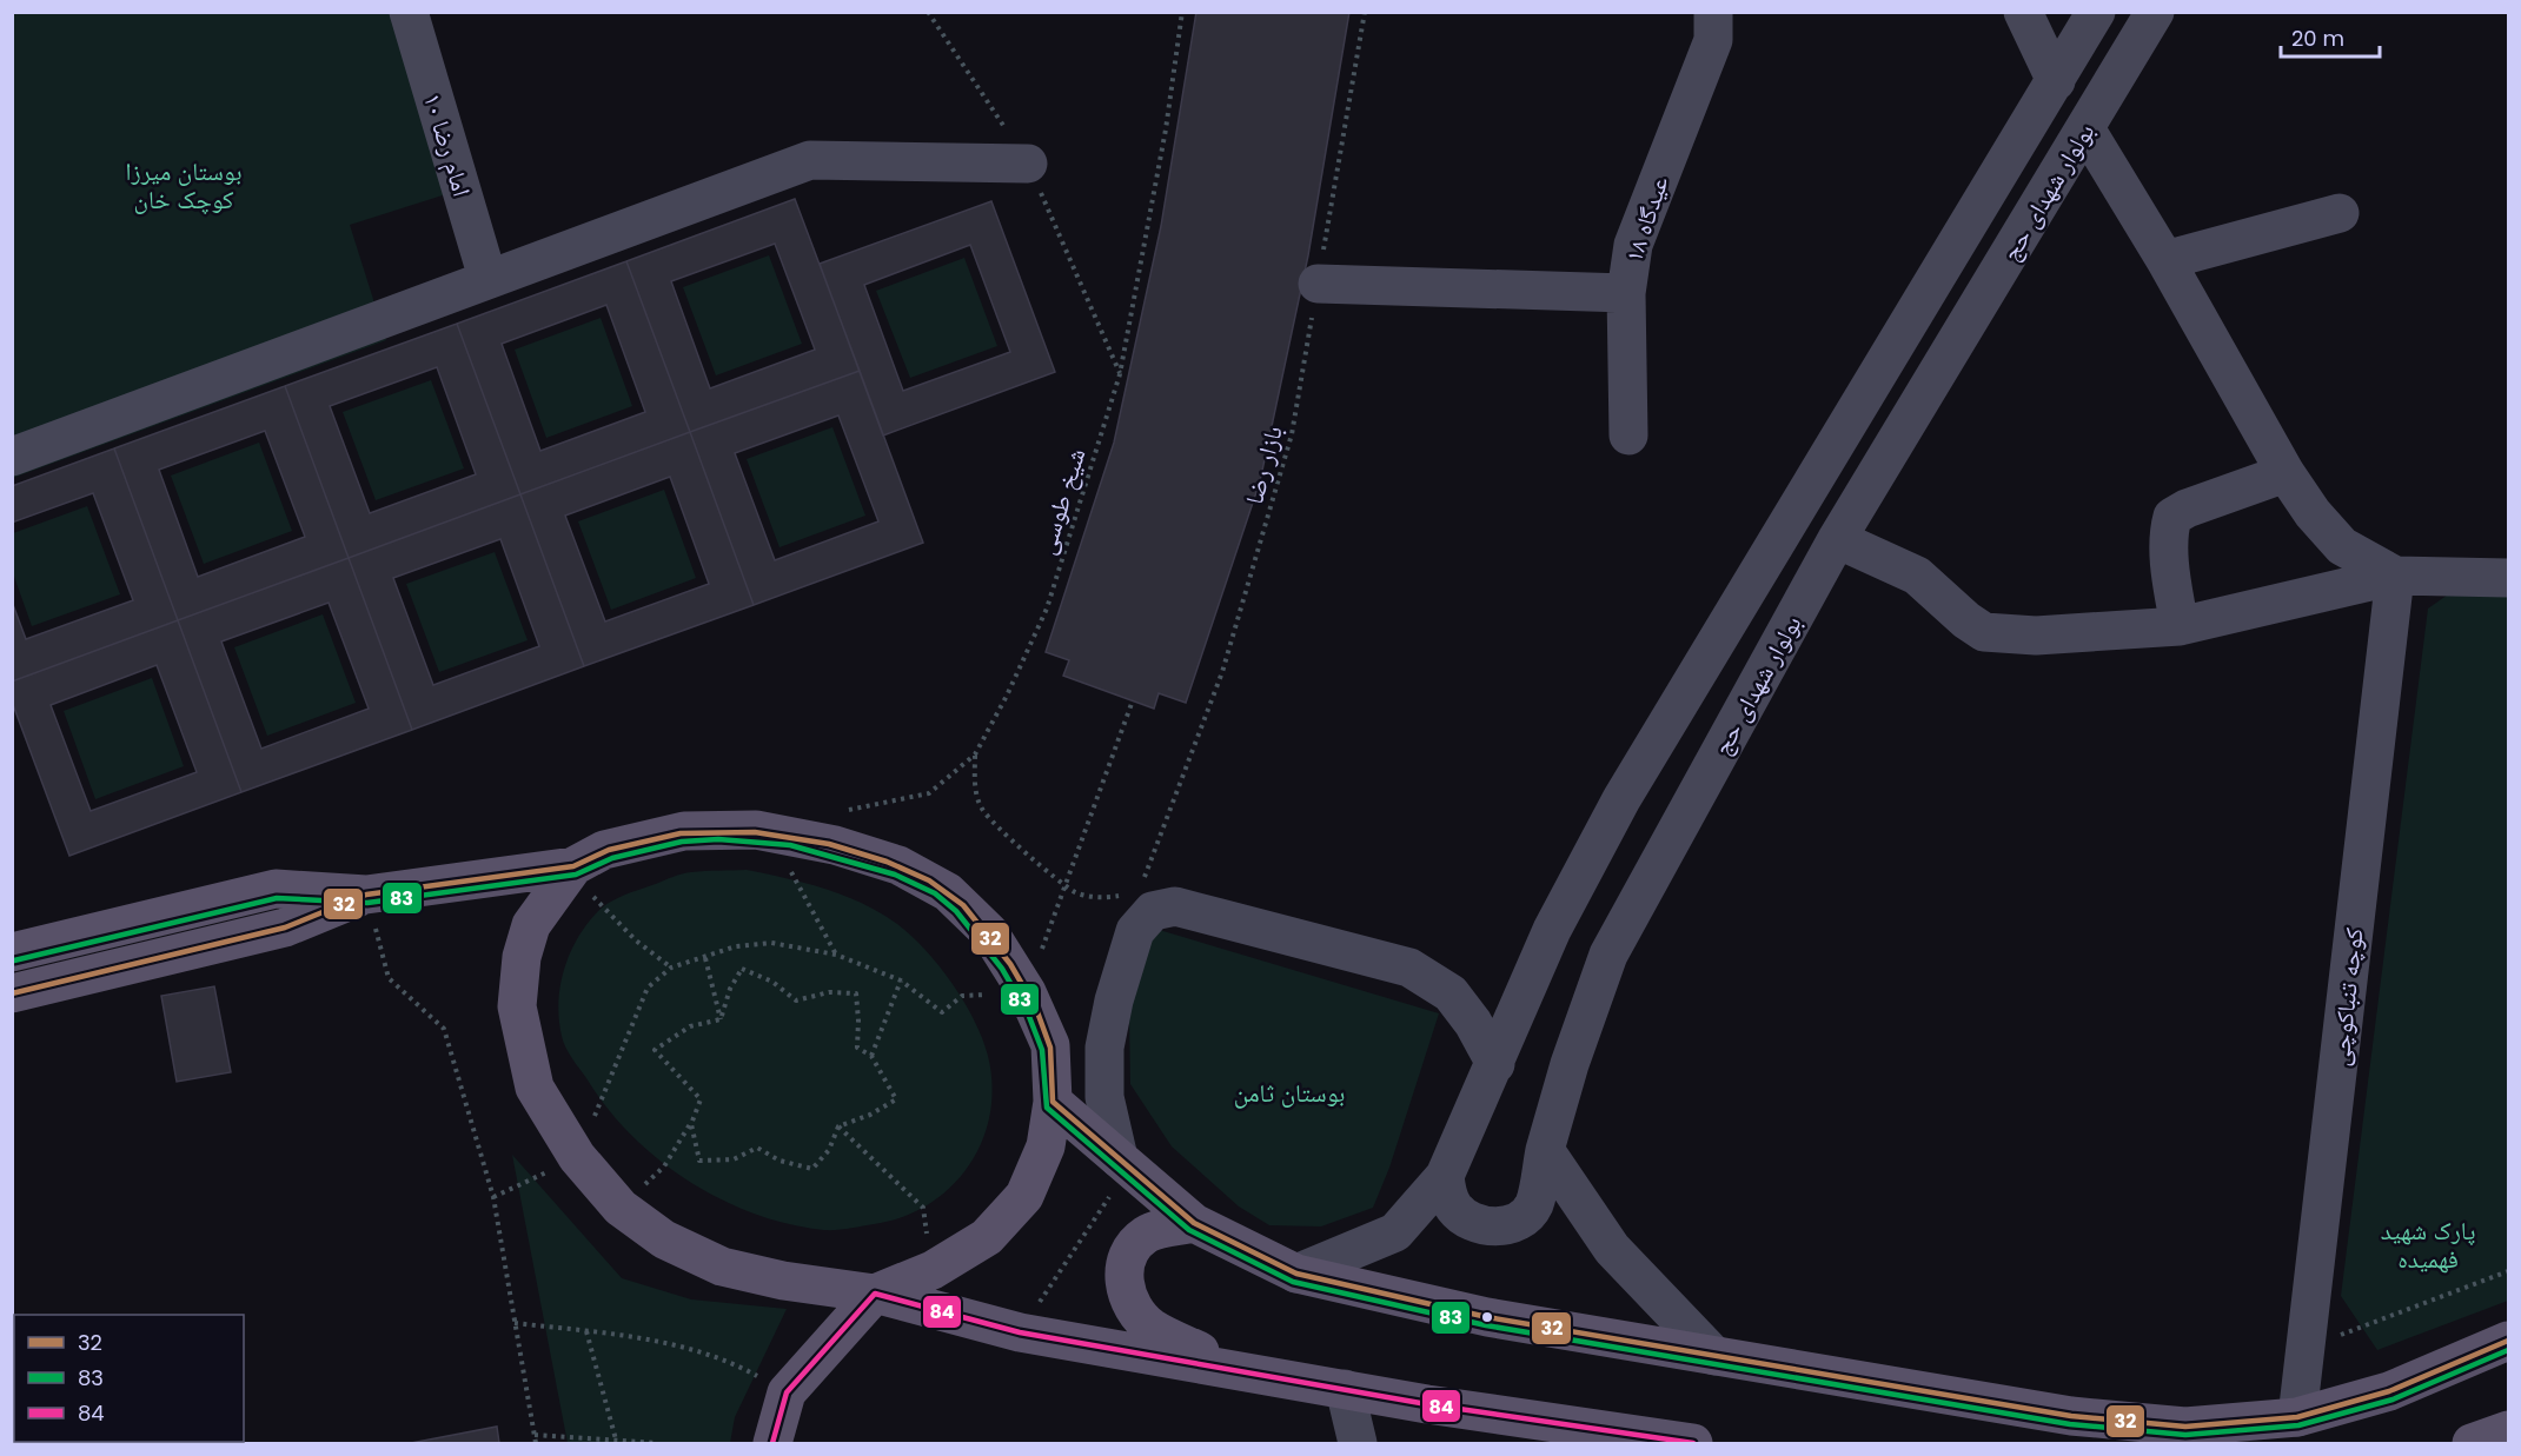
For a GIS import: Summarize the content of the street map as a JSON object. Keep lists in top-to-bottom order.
{
  "streets": {
    "street": [
      "امام رضا ۱۰",
      "بولوار شهدای حج",
      "عیدگاه ۱۸",
      "کوچه تنباکوچی"
    ],
    "path": ["بازار رضا", "شیخ طوسی"]
  },
  "parks": ["بوستان میرزا کوچک خان", "بوستان ثامن", "پارک شهید فهمیده"],
  "lines": ["transit line 32", "transit line 83", "transit line 84"],
  "legend": ["32", "83", "84"],
  "scale_bar": "20 m"
}
